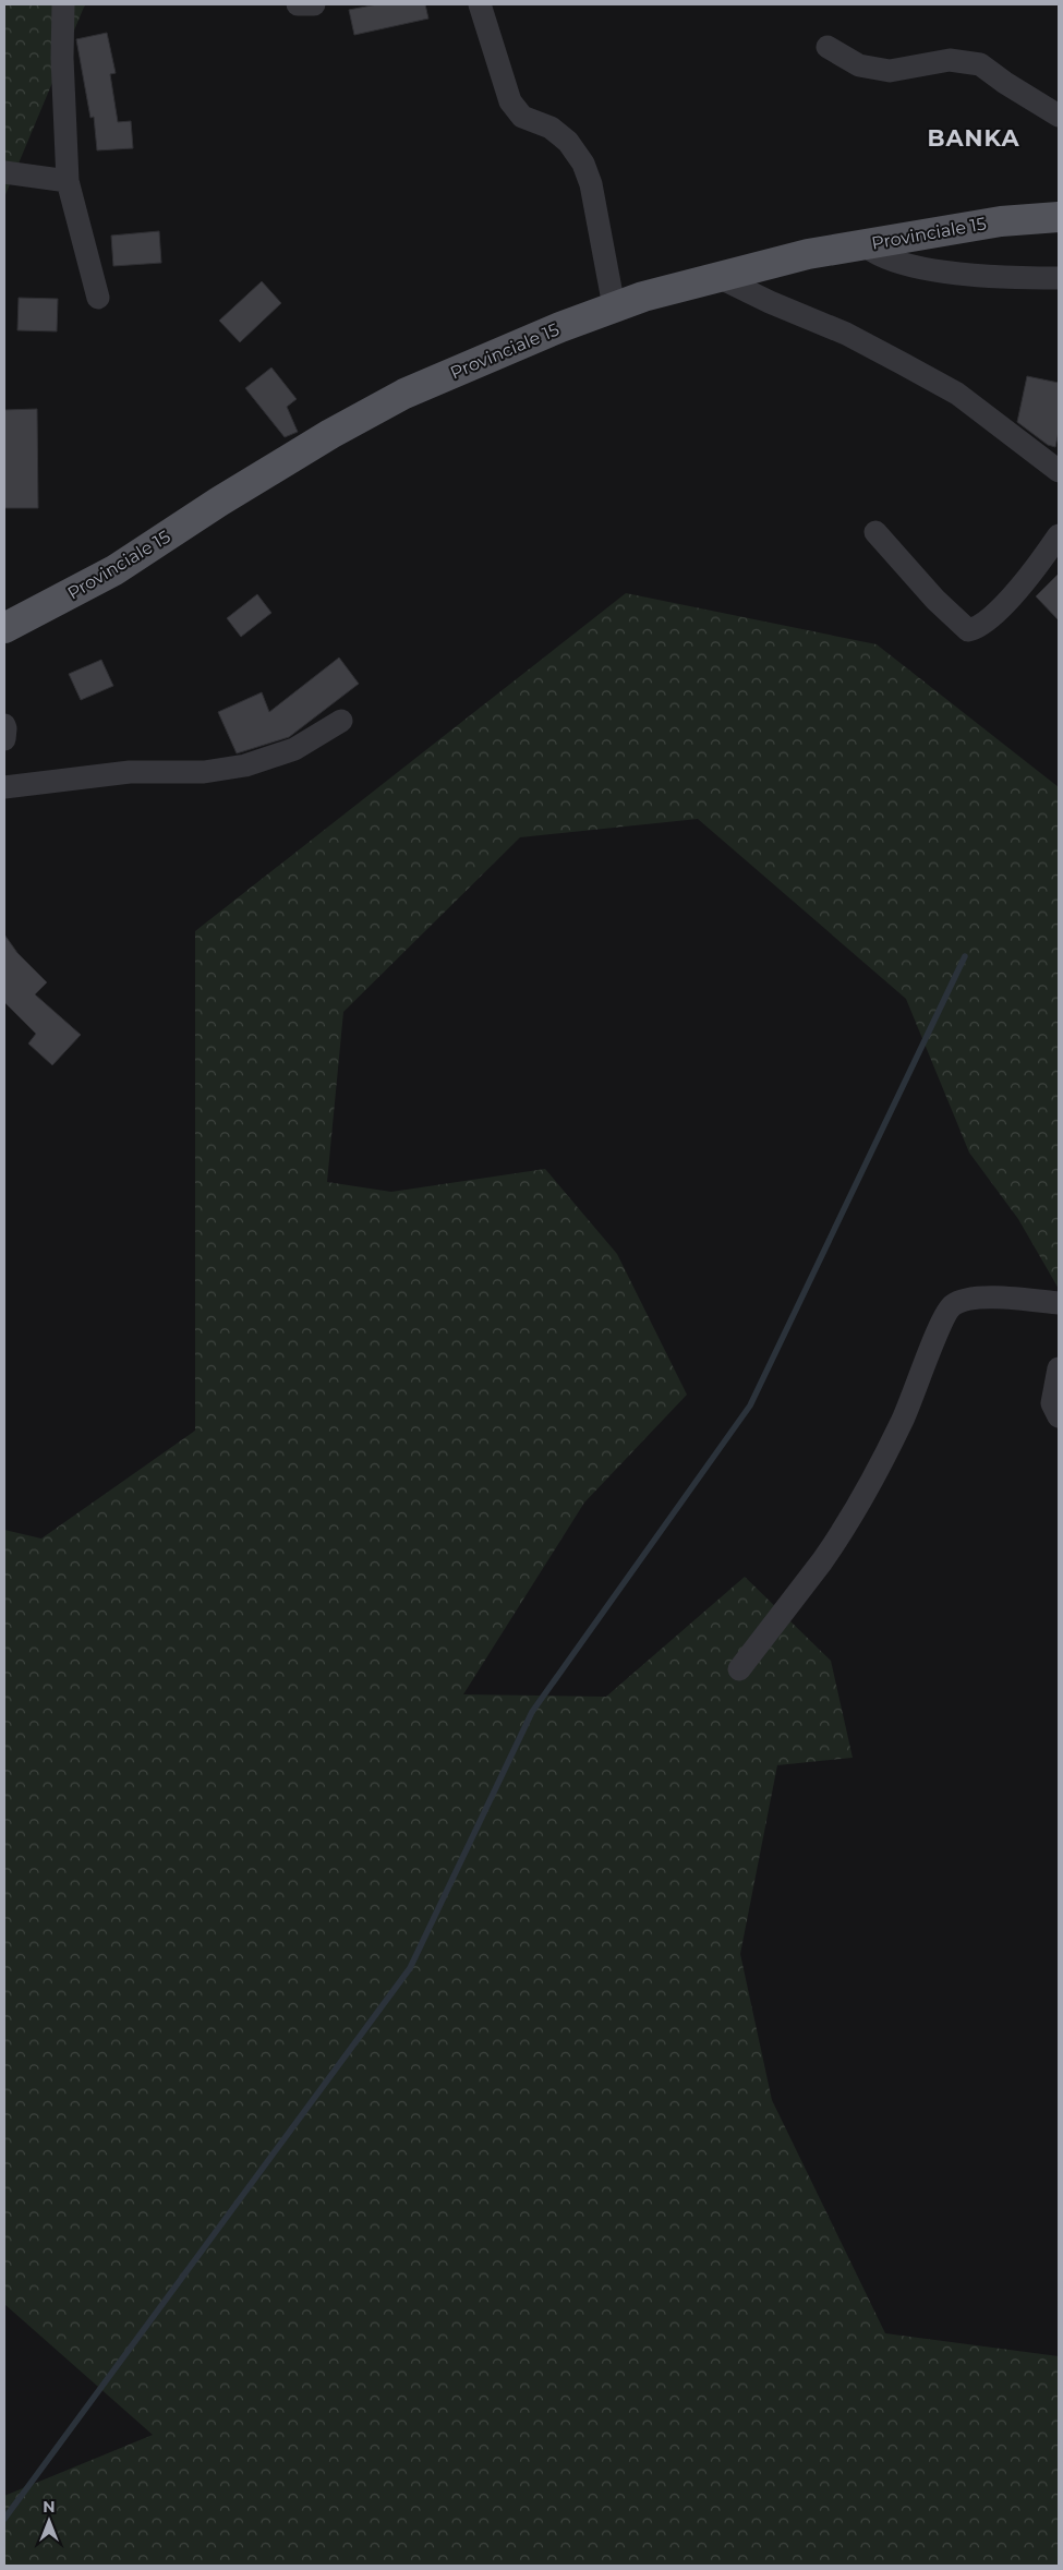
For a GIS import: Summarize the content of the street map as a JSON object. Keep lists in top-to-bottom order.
{
  "streets": {
    "main road": ["Provinciale 15"]
  },
  "districts": ["BANKA"],
  "north": "top"
}
